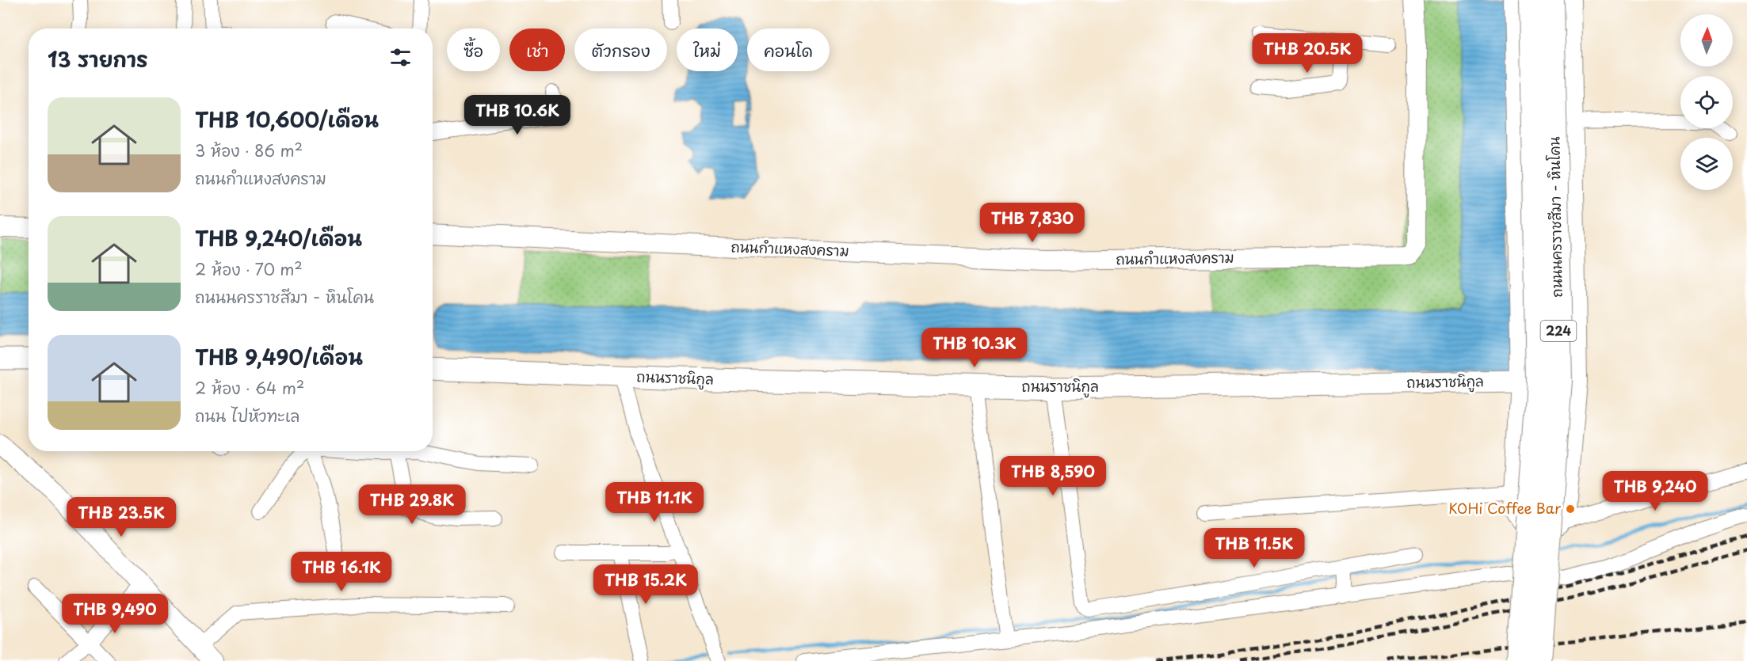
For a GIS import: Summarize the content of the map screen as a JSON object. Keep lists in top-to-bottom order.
{
  "streets": {
    "main road": ["ถนนนครราชสีมา - หินโคน", "224", "ถนนราชนิกูล"],
    "street": ["ถนนกำแหงสงคราม"]
  },
  "places": ["KOHi Coffee Bar"],
  "north": "top",
  "page": {
    "chip": [
      "ซื้อ",
      "เช่า",
      "ตัวกรอง",
      "ใหม่",
      "คอนโด"
    ],
    "heading": "13 รายการ",
    "price": [
      "THB 20.5K",
      "THB 10.6K",
      "THB 7,830",
      "THB 10.3K",
      "THB 8,590",
      "THB 9,240",
      "THB 11.1K",
      "THB 29.8K",
      "THB 23.5K",
      "THB 11.5K",
      "THB 16.1K",
      "THB 15.2K",
      "THB 9,490"
    ],
    "list": [
      {
        "name": "THB 10,600/เดือน",
        "note": "3 ห้อง · 86 m² · ถนนกำแหงสงคราม"
      },
      {
        "name": "THB 9,240/เดือน",
        "note": "2 ห้อง · 70 m² · ถนนนครราชสีมา - หินโคน"
      },
      {
        "name": "THB 9,490/เดือน",
        "note": "2 ห้อง · 64 m² · ถนน ไปหัวทะเล"
      }
    ]
  }
}
